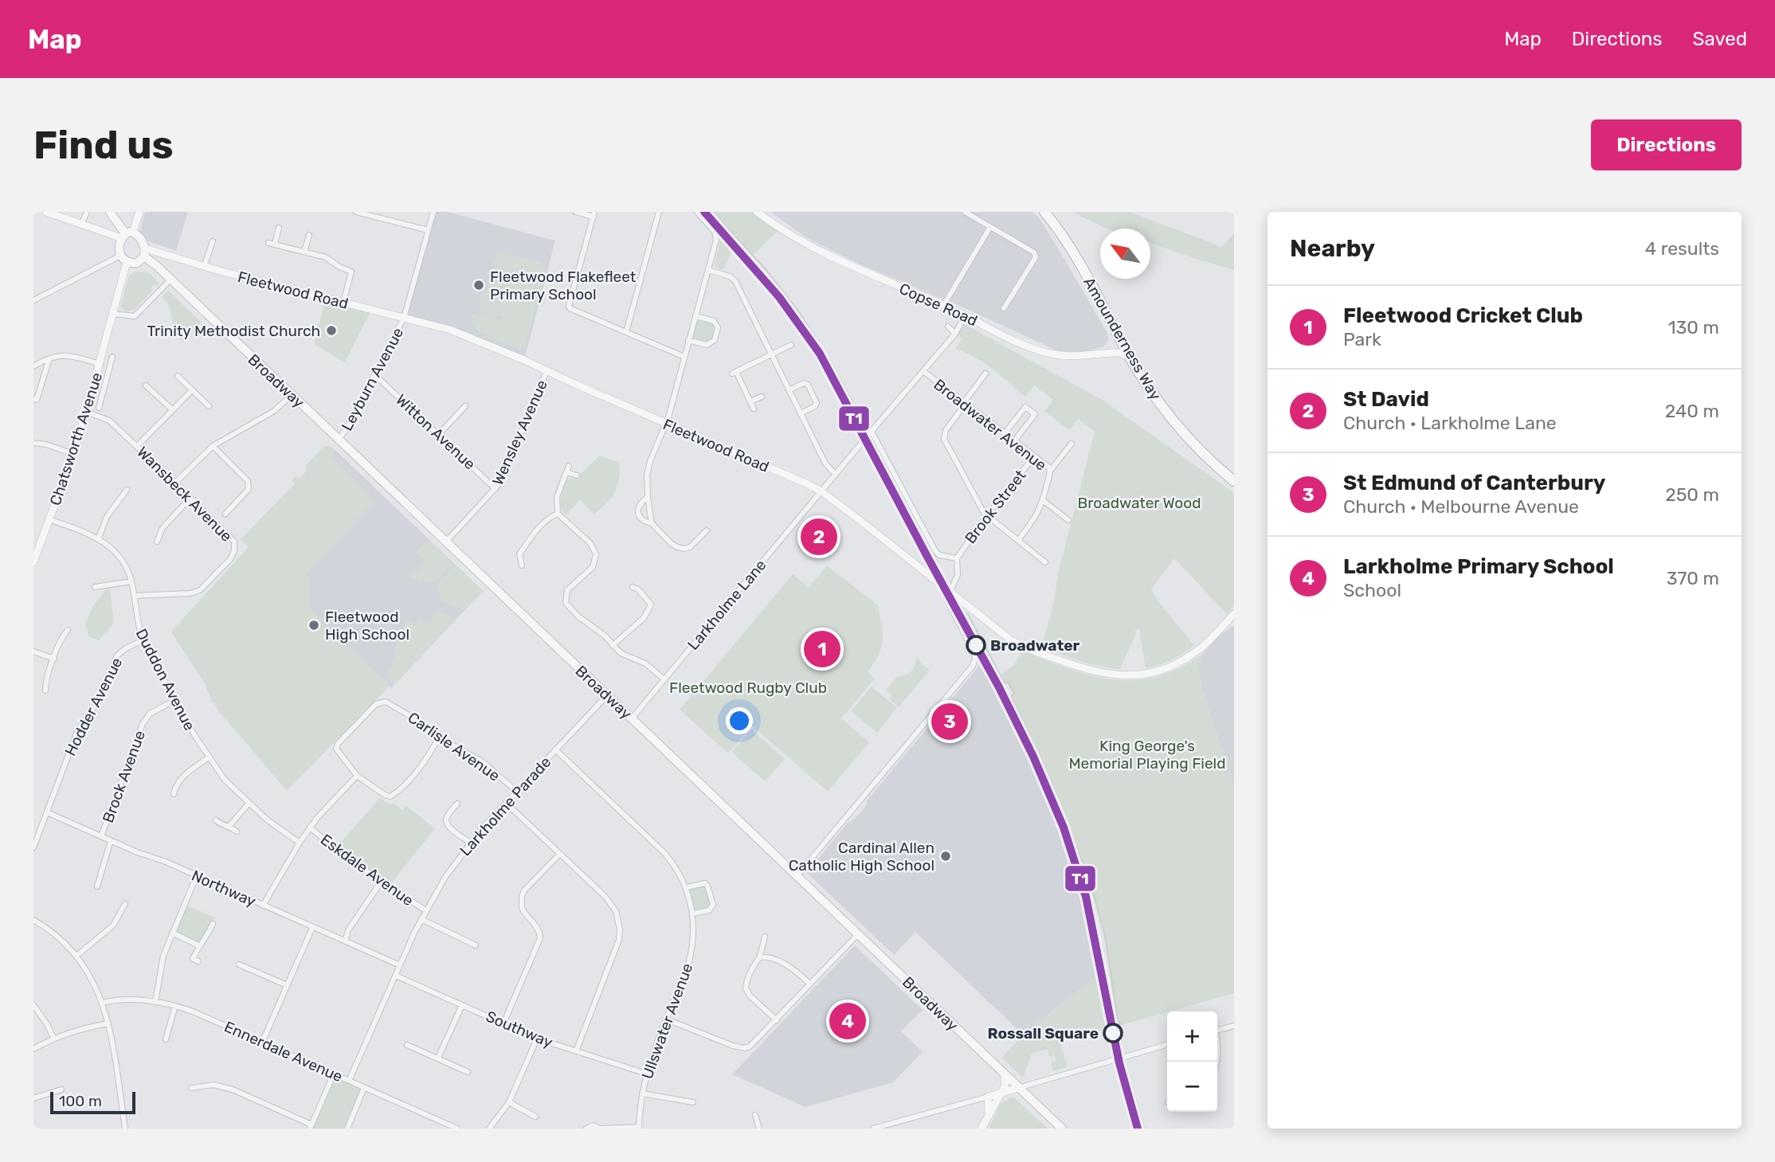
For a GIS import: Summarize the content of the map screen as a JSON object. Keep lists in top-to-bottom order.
{
  "streets": {
    "highway": ["Amounderness Way"],
    "main road": ["Broadway"],
    "street": [
      "Fleetwood Road",
      "Copse Road",
      "Leyburn Avenue",
      "Broadwater Avenue",
      "Witton Avenue",
      "Wensley Avenue",
      "Chatsworth Avenue",
      "Wansbeck Avenue",
      "Brook Street",
      "Larkholme Lane",
      "Duddon Avenue",
      "Hodder Avenue",
      "Carlisle Avenue",
      "Brock Avenue",
      "Larkholme Parade",
      "Eskdale Avenue",
      "Northway",
      "Ullswater Avenue",
      "Southway",
      "Ennerdale Avenue"
    ]
  },
  "crossings": [
    ["Fleetwood Road", "Leyburn Avenue"],
    ["Fleetwood Road", "Broadway"],
    ["Fleetwood Road", "Wensley Avenue"],
    ["Fleetwood Road", "Chatsworth Avenue"],
    ["Fleetwood Road", "Brook Street"],
    ["Fleetwood Road", "Larkholme Lane"],
    ["Copse Road", "Amounderness Way"],
    ["Leyburn Avenue", "Broadway"],
    ["Leyburn Avenue", "Witton Avenue"],
    ["Broadway", "Wensley Avenue"],
    ["Broadway", "Chatsworth Avenue"],
    ["Broadway", "Larkholme Lane"],
    ["Broadway", "Larkholme Parade"],
    ["Broadwater Avenue", "Brook Street"],
    ["Broadwater Avenue", "Larkholme Lane"],
    ["Witton Avenue", "Wensley Avenue"],
    ["Chatsworth Avenue", "Wansbeck Avenue"],
    ["Chatsworth Avenue", "Duddon Avenue"],
    ["Wansbeck Avenue", "Duddon Avenue"],
    ["Brook Street", "Larkholme Lane"],
    ["Duddon Avenue", "Hodder Avenue"],
    ["Duddon Avenue", "Brock Avenue"],
    ["Hodder Avenue", "Northway"],
    ["Carlisle Avenue", "Larkholme Parade"],
    ["Brock Avenue", "Northway"],
    ["Larkholme Parade", "Eskdale Avenue"],
    ["Larkholme Parade", "Northway"],
    ["Larkholme Parade", "Ullswater Avenue"],
    ["Larkholme Parade", "Southway"],
    ["Larkholme Parade", "Ennerdale Avenue"],
    ["Ullswater Avenue", "Southway"]
  ],
  "parks": ["Broadwater Wood", "Fleetwood Rugby Club", "King George's Memorial Playing Field"],
  "places": [
    "Fleetwood Flakefleet Primary School",
    "Trinity Methodist Church",
    "Fleetwood High School",
    "Broadwater",
    "Cardinal Allen Catholic High School",
    "Rossall Square"
  ],
  "lines": ["transit line T1"],
  "scale_bar": "100 m",
  "north": "top left",
  "page": {
    "header": "Map",
    "nav": ["Map", "Directions", "Saved"],
    "buttons": "Directions",
    "title": "Find us",
    "heading": ["Nearby", "4 results"],
    "list": [
      {
        "mark": "1",
        "name": "Fleetwood Cricket Club",
        "note": "Park",
        "value": "130 m"
      },
      {
        "mark": "2",
        "name": "St David",
        "note": "Church · Larkholme Lane",
        "value": "240 m"
      },
      {
        "mark": "3",
        "name": "St Edmund of Canterbury",
        "note": "Church · Melbourne Avenue",
        "value": "250 m"
      },
      {
        "mark": "4",
        "name": "Larkholme Primary School",
        "note": "School",
        "value": "370 m"
      }
    ],
    "pins": [
      "2",
      "1",
      "3",
      "4"
    ],
    "map_buttons": ["+", "−"],
    "scale": "100 m"
  }
}
